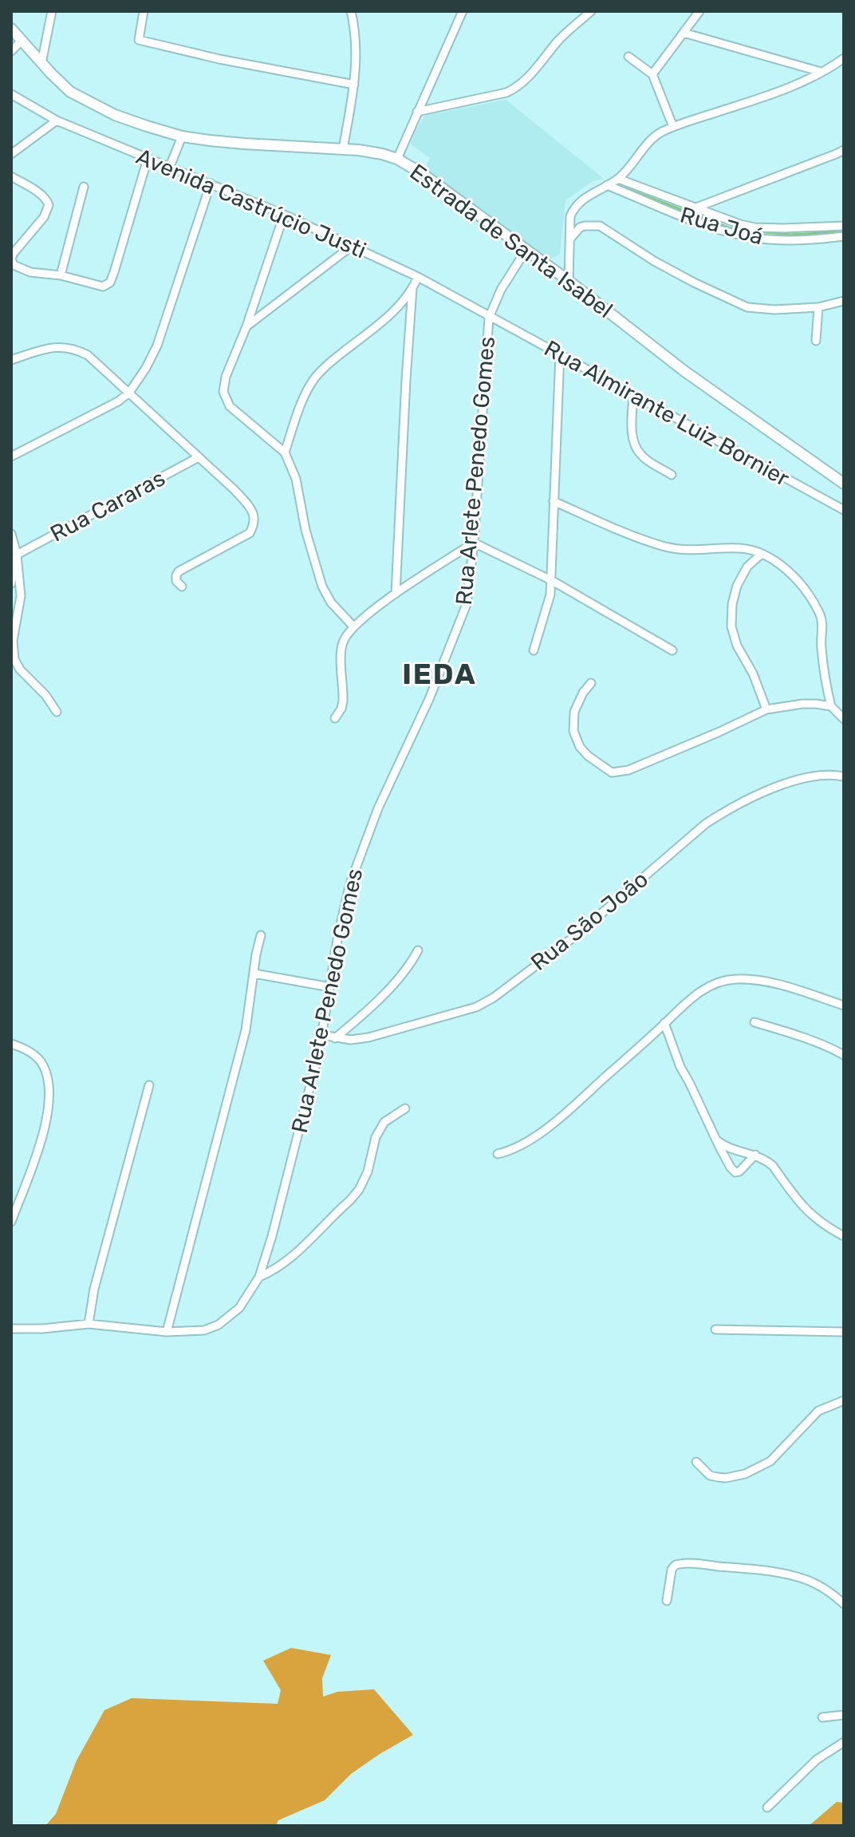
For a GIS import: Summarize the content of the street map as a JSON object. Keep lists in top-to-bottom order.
{
  "streets": {
    "main road": ["Estrada de Santa Isabel"],
    "street": [
      "Avenida Castrúcio Justi",
      "Rua Joá",
      "Rua Almirante Luiz Bornier",
      "Rua Arlete Penedo Gomes",
      "Rua Cararas",
      "Rua São João"
    ]
  },
  "crossings": [
    ["Avenida Castrúcio Justi", "Rua Almirante Luiz Bornier"],
    ["Avenida Castrúcio Justi", "Rua Arlete Penedo Gomes"],
    ["Estrada de Santa Isabel", "Rua Arlete Penedo Gomes"],
    ["Rua Almirante Luiz Bornier", "Rua Arlete Penedo Gomes"],
    ["Rua Arlete Penedo Gomes", "Rua São João"]
  ],
  "districts": ["IEDA"]
}
